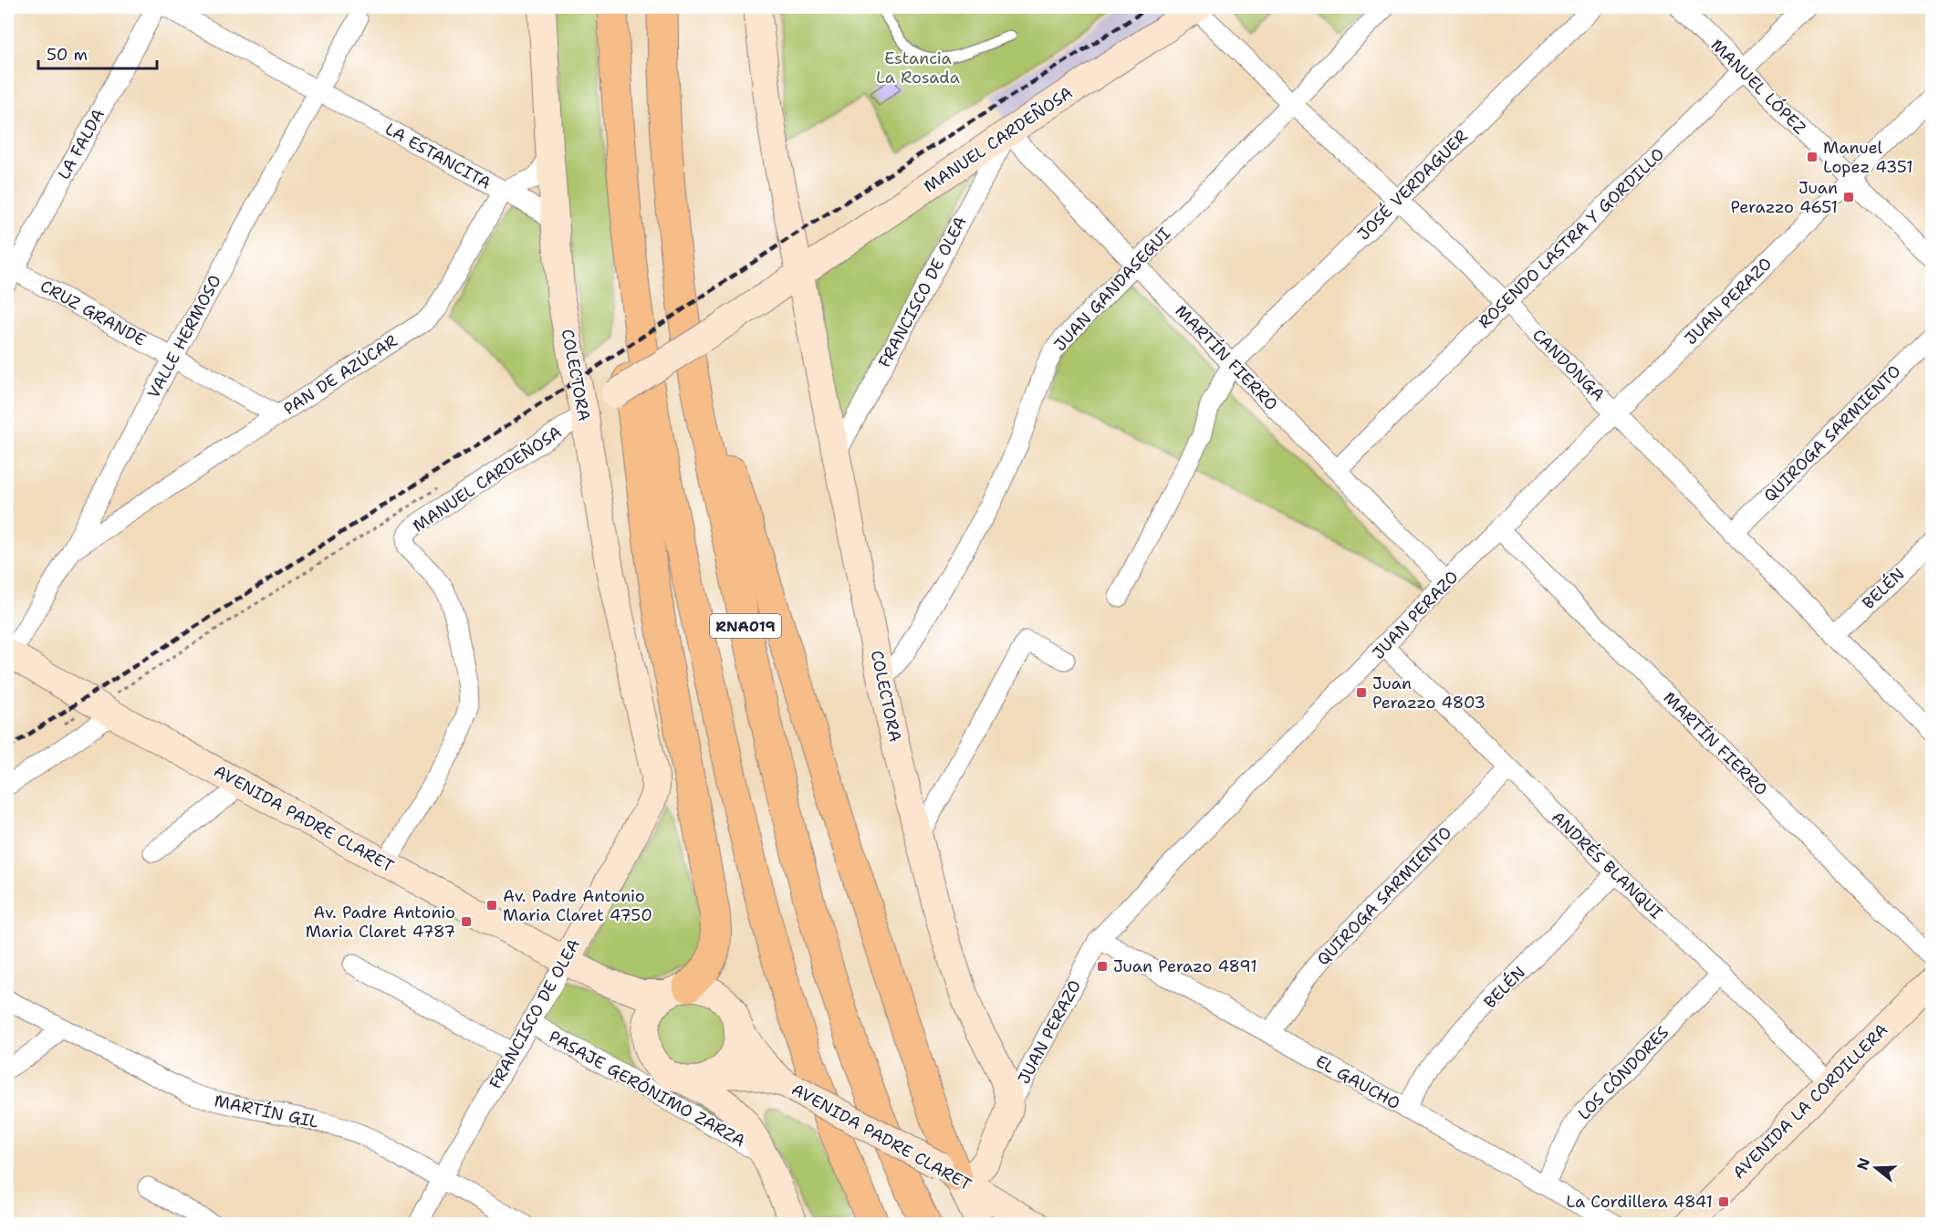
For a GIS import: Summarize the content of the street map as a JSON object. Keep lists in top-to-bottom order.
{
  "streets": {
    "highway": ["RNA019"],
    "main road": [
      "MANUEL CARDEÑOSA",
      "FRANCISCO DE OLEA",
      "JUAN PERAZO",
      "COLECTORA",
      "AVENIDA PADRE CLARET",
      "AVENIDA LA CORDILLERA"
    ],
    "street": [
      "MANUEL LÓPEZ",
      "LA FALDA",
      "LA ESTANCITA",
      "JOSÉ VERDAGUER",
      "ROSENDO LASTRA Y GORDILLO",
      "JUAN GANDASEGUI",
      "CRUZ GRANDE",
      "VALLE HERMOSO",
      "MARTÍN FIERRO",
      "CANDONGA",
      "PAN DE AZÚCAR",
      "QUIROGA SARMIENTO",
      "BELÉN",
      "ANDRÉS BLANQUI",
      "LOS CÓNDORES",
      "EL GAUCHO",
      "PASAJE GERÓNIMO ZARZA",
      "MARTÍN GIL"
    ]
  },
  "crossings": [
    ["MANUEL LÓPEZ", "ROSENDO LASTRA Y GORDILLO"],
    ["MANUEL LÓPEZ", "JUAN PERAZO"],
    ["MANUEL CARDEÑOSA", "FRANCISCO DE OLEA"],
    ["MANUEL CARDEÑOSA", "MARTÍN FIERRO"],
    ["MANUEL CARDEÑOSA", "CANDONGA"],
    ["MANUEL CARDEÑOSA", "COLECTORA"],
    ["MANUEL CARDEÑOSA", "AVENIDA PADRE CLARET"],
    ["LA FALDA", "CRUZ GRANDE"],
    ["LA ESTANCITA", "VALLE HERMOSO"],
    ["LA ESTANCITA", "PAN DE AZÚCAR"],
    ["LA ESTANCITA", "COLECTORA"],
    ["JOSÉ VERDAGUER", "MARTÍN FIERRO"],
    ["JOSÉ VERDAGUER", "CANDONGA"],
    ["ROSENDO LASTRA Y GORDILLO", "MARTÍN FIERRO"],
    ["ROSENDO LASTRA Y GORDILLO", "CANDONGA"],
    ["JUAN GANDASEGUI", "MARTÍN FIERRO"],
    ["JUAN GANDASEGUI", "CANDONGA"],
    ["JUAN GANDASEGUI", "COLECTORA"],
    ["FRANCISCO DE OLEA", "MARTÍN FIERRO"],
    ["FRANCISCO DE OLEA", "COLECTORA"],
    ["FRANCISCO DE OLEA", "AVENIDA PADRE CLARET"],
    ["FRANCISCO DE OLEA", "PASAJE GERÓNIMO ZARZA"],
    ["FRANCISCO DE OLEA", "MARTÍN GIL"],
    ["JUAN PERAZO", "MARTÍN FIERRO"],
    ["JUAN PERAZO", "CANDONGA"],
    ["JUAN PERAZO", "COLECTORA"],
    ["JUAN PERAZO", "AVENIDA PADRE CLARET"],
    ["JUAN PERAZO", "ANDRÉS BLANQUI"],
    ["JUAN PERAZO", "EL GAUCHO"],
    ["CRUZ GRANDE", "VALLE HERMOSO"],
    ["CRUZ GRANDE", "PAN DE AZÚCAR"],
    ["VALLE HERMOSO", "PAN DE AZÚCAR"],
    ["VALLE HERMOSO", "AVENIDA PADRE CLARET"],
    ["CANDONGA", "QUIROGA SARMIENTO"],
    ["CANDONGA", "BELÉN"],
    ["QUIROGA SARMIENTO", "ANDRÉS BLANQUI"],
    ["QUIROGA SARMIENTO", "EL GAUCHO"],
    ["BELÉN", "ANDRÉS BLANQUI"],
    ["BELÉN", "EL GAUCHO"],
    ["ANDRÉS BLANQUI", "LOS CÓNDORES"],
    ["ANDRÉS BLANQUI", "AVENIDA LA CORDILLERA"],
    ["LOS CÓNDORES", "EL GAUCHO"]
  ],
  "parks": ["Estancia La Rosada"],
  "places": {
    "transit": [
      "Manuel Lopez 4351",
      "Juan Perazzo 4651",
      "Juan Perazzo 4803",
      "Av. Padre Antonio Maria Claret 4750",
      "Av. Padre Antonio Maria Claret 4787",
      "Juan Perazo 4891",
      "La Cordillera 4841"
    ]
  },
  "scale_bar": "50 m",
  "north": "left"
}
